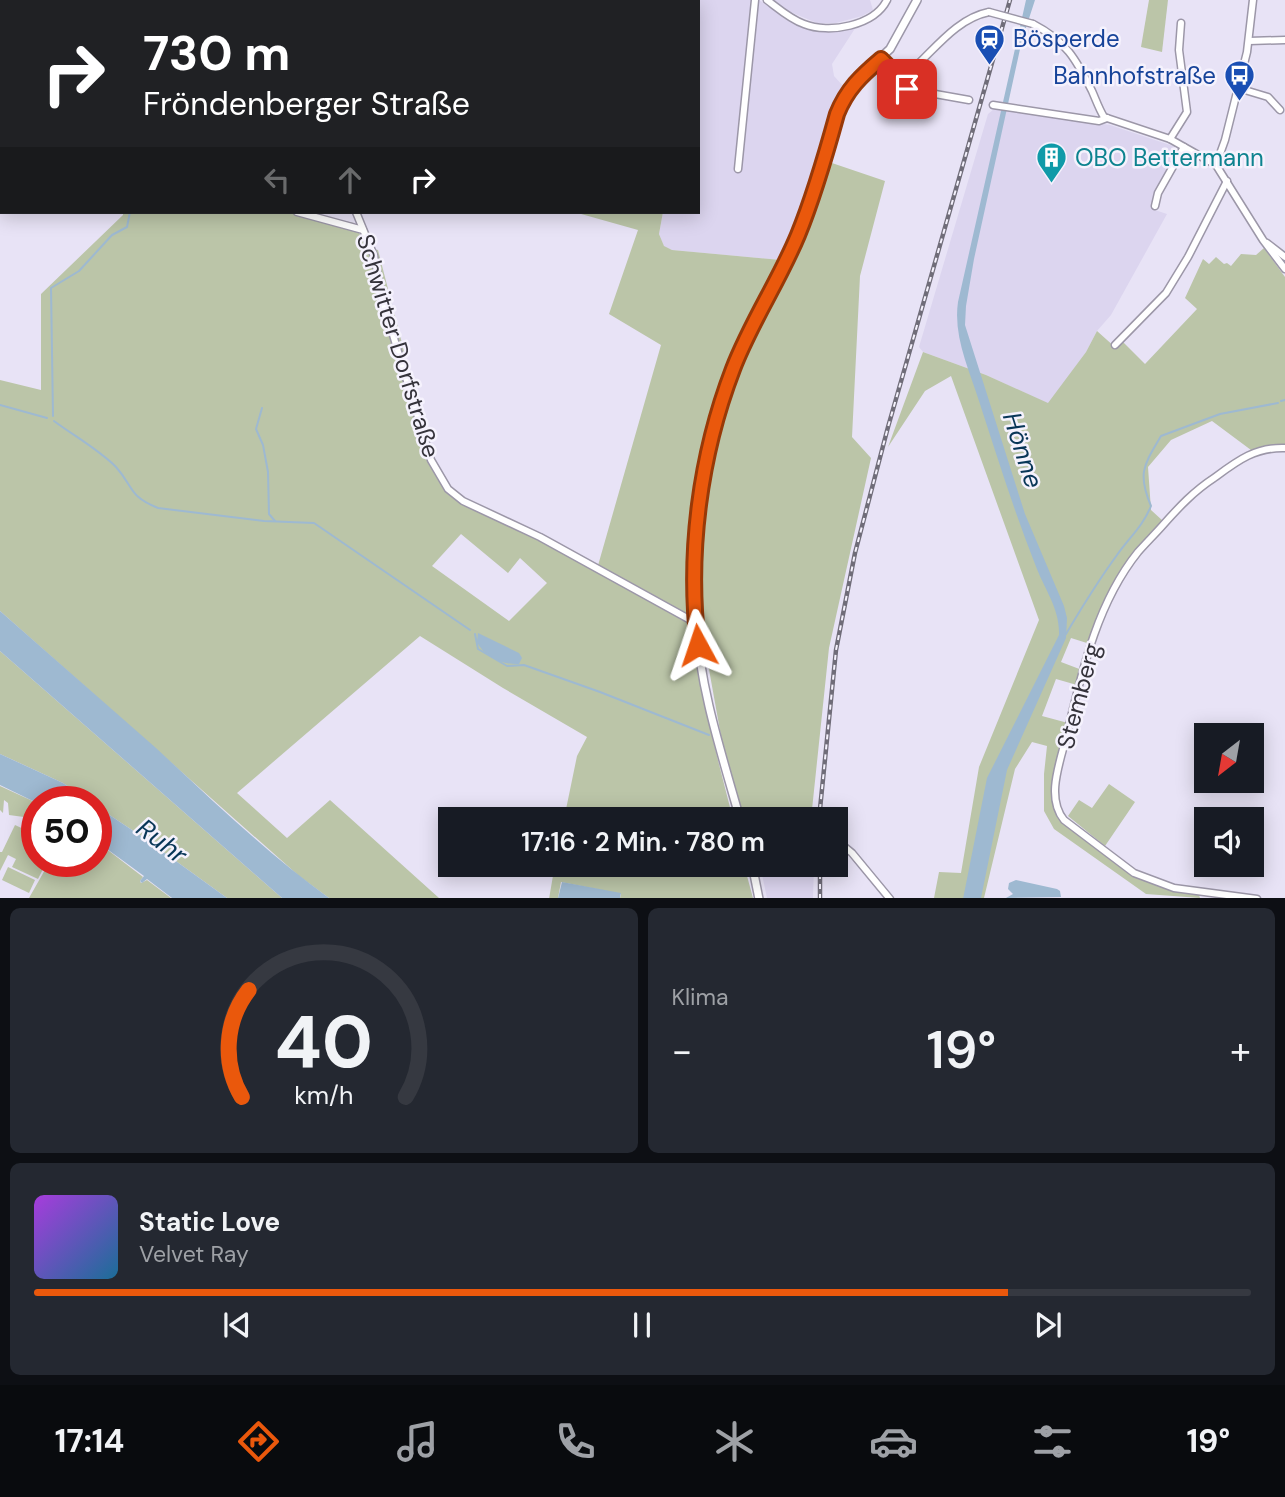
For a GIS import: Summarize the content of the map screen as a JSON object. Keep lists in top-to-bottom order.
{
  "streets": {
    "street": ["Schwitter Dorfstraße", "Stemberg"]
  },
  "water": ["Hönne", "Ruhr"],
  "places": {
    "station": ["Bösperde"],
    "bus stop": ["Bahnhofstraße"],
    "building": ["OBO Bettermann"]
  },
  "north": "bottom left",
  "page": {
    "turn": ["730 m", "Fröndenberger Straße"],
    "limit": "50",
    "trip": "17:16 · 2 Min. · 780 m",
    "tile": "Klima",
    "heat": ["−", "19°", "+"],
    "song": ["Static Love", "Velvet Ray"],
    "tabs": ["17:14", "19°"],
    "gauge": ["40", "km/h"]
  }
}
